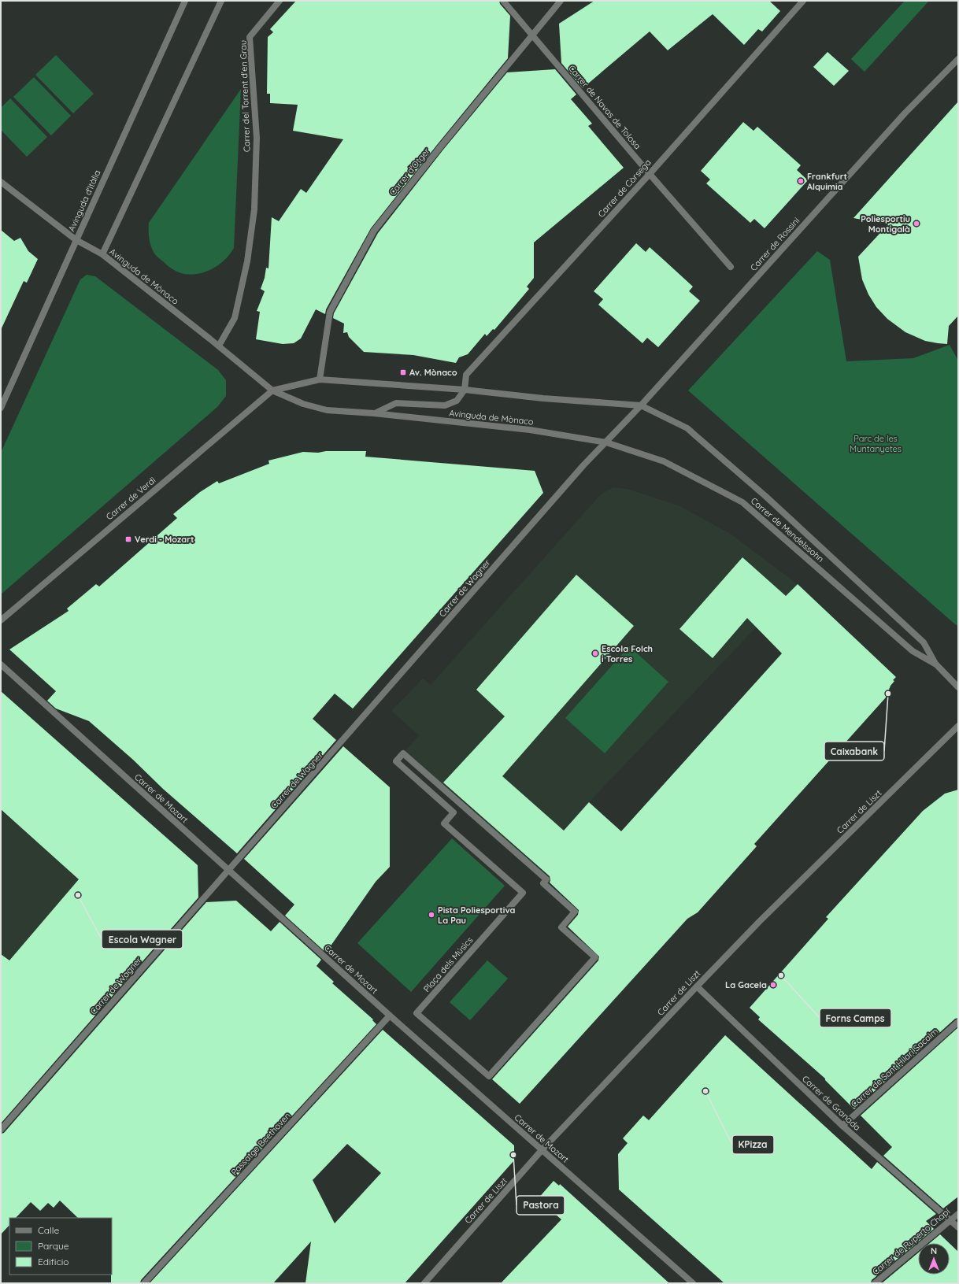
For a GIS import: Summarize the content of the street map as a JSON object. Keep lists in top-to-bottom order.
{
  "streets": {
    "street": [
      "Carrer del Torrent d'en Grau",
      "Carrer de Navas de Tolosa",
      "Carrer d'Otger",
      "Carrer de Còrsega",
      "Avinguda d'Itàlia",
      "Carrer de Rossini",
      "Avinguda de Mònaco",
      "Carrer de Verdi",
      "Carrer de Mendelssohn",
      "Carrer de Wagner",
      "Carrer de Mozart",
      "Carrer de Liszt",
      "Plaça dels Músics",
      "Carrer de Sant Hilari Sacalm",
      "Carrer de Granada",
      "Passatge Beethoven",
      "Carrer de Ruperto Chapí"
    ]
  },
  "crossings": [
    ["Carrer del Torrent d'en Grau", "Avinguda de Mònaco"],
    ["Carrer de Navas de Tolosa", "Carrer d'Otger"],
    ["Carrer de Navas de Tolosa", "Carrer de Còrsega"],
    ["Carrer de Còrsega", "Avinguda de Mònaco"],
    ["Avinguda d'Itàlia", "Avinguda de Mònaco"],
    ["Carrer de Rossini", "Avinguda de Mònaco"],
    ["Carrer de Rossini", "Carrer de Mendelssohn"],
    ["Carrer de Rossini", "Carrer de Wagner"],
    ["Avinguda de Mònaco", "Carrer de Verdi"],
    ["Avinguda de Mònaco", "Carrer de Mendelssohn"],
    ["Avinguda de Mònaco", "Carrer de Wagner"],
    ["Carrer de Mendelssohn", "Carrer de Wagner"],
    ["Carrer de Wagner", "Carrer de Mozart"],
    ["Carrer de Mozart", "Carrer de Liszt"],
    ["Carrer de Mozart", "Passatge Beethoven"],
    ["Carrer de Liszt", "Carrer de Granada"],
    ["Carrer de Sant Hilari Sacalm", "Carrer de Granada"],
    ["Carrer de Granada", "Carrer de Ruperto Chapí"]
  ],
  "parks": ["Parc de les Muntanyetes"],
  "places": {
    "other": [
      "Frankfurt Alquimia",
      "Poliesportiu Montigalà",
      "Escola Folch i Torres",
      "Caixabank",
      "Escola Wagner",
      "Pista Poliesportiva La Pau",
      "Forns Camps",
      "La Gacela",
      "KPizza",
      "Pastora"
    ],
    "transit": ["Av. Mònaco", "Verdi - Mozart"]
  },
  "legend": ["Calle", "Parque", "Edificio"],
  "north": "top"
}
